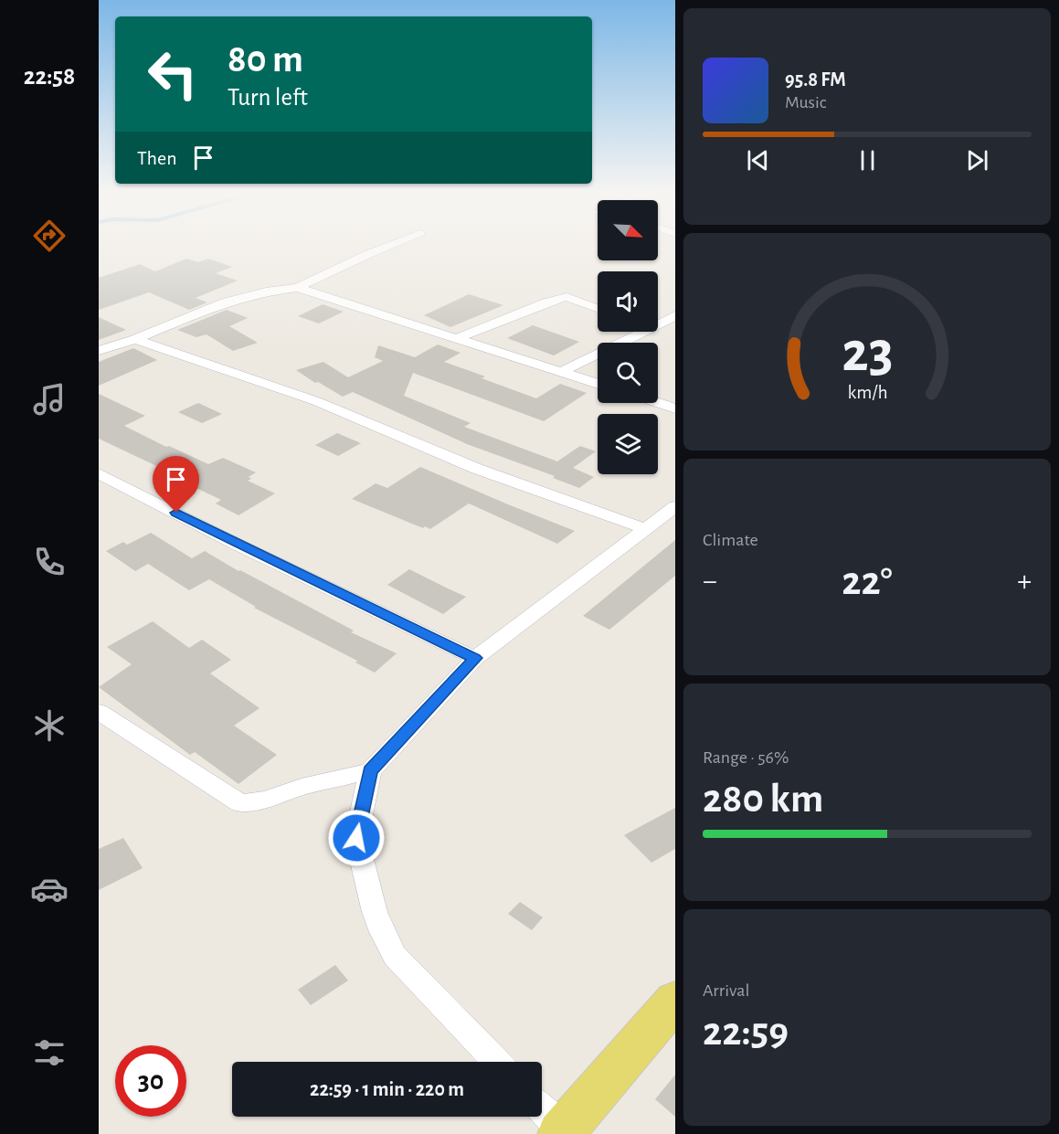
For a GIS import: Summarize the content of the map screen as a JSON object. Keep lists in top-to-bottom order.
{
  "north": "bottom right",
  "page": {
    "tabs": "22:58",
    "turn": ["80 m", "Turn left"],
    "song": ["95.8 FM", "Music"],
    "then": "Then",
    "tile": [
      "Climate",
      ["Range · 56%", "280 km"],
      ["Arrival", "22:59"]
    ],
    "heat": ["−", "22°", "+"],
    "limit": "30",
    "trip": "22:59 · 1 min · 220 m",
    "gauge": ["23", "km/h"]
  }
}
